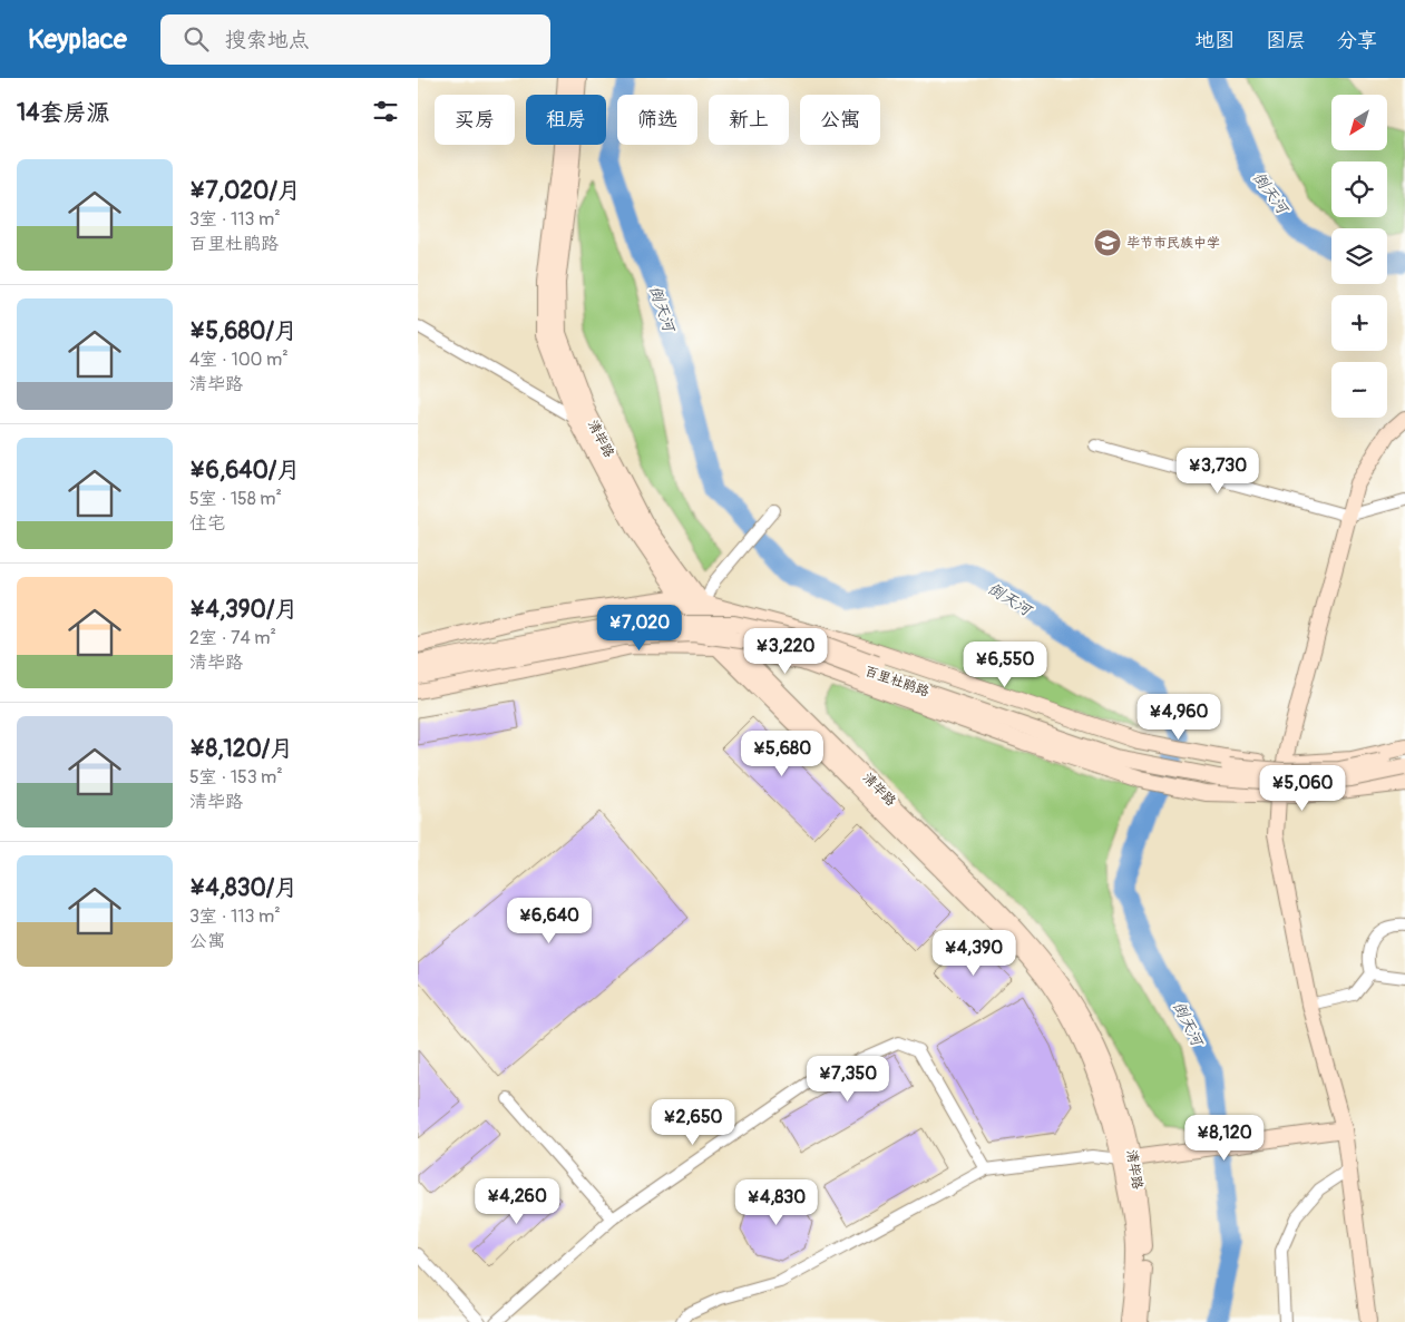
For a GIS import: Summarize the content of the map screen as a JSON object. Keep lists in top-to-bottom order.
{
  "streets": {
    "main road": ["清毕路", "百里杜鹃路"]
  },
  "water": ["倒天河"],
  "places": {
    "school or university": ["毕节市民族中学"]
  },
  "north": "bottom left",
  "page": {
    "header": "Keyplace",
    "search": "搜索地点",
    "nav": ["地图", "图层", "分享"],
    "heading": "14套房源",
    "map_buttons": ["+", "−"],
    "chip": [
      "买房",
      "租房",
      "筛选",
      "新上",
      "公寓"
    ],
    "list": [
      {
        "name": "¥7,020/月",
        "note": "3室 · 113 m² · 百里杜鹃路"
      },
      {
        "name": "¥5,680/月",
        "note": "4室 · 100 m² · 清毕路"
      },
      {
        "name": "¥6,640/月",
        "note": "5室 · 158 m² · 住宅"
      },
      {
        "name": "¥4,390/月",
        "note": "2室 · 74 m² · 清毕路"
      },
      {
        "name": "¥8,120/月",
        "note": "5室 · 153 m² · 清毕路"
      },
      {
        "name": "¥4,830/月",
        "note": "3室 · 113 m² · 公寓"
      }
    ],
    "price": [
      "¥3,730",
      "¥7,020",
      "¥3,220",
      "¥6,550",
      "¥4,960",
      "¥5,680",
      "¥5,060",
      "¥6,640",
      "¥4,390",
      "¥7,350",
      "¥2,650",
      "¥8,120",
      "¥4,260",
      "¥4,830"
    ]
  }
}
